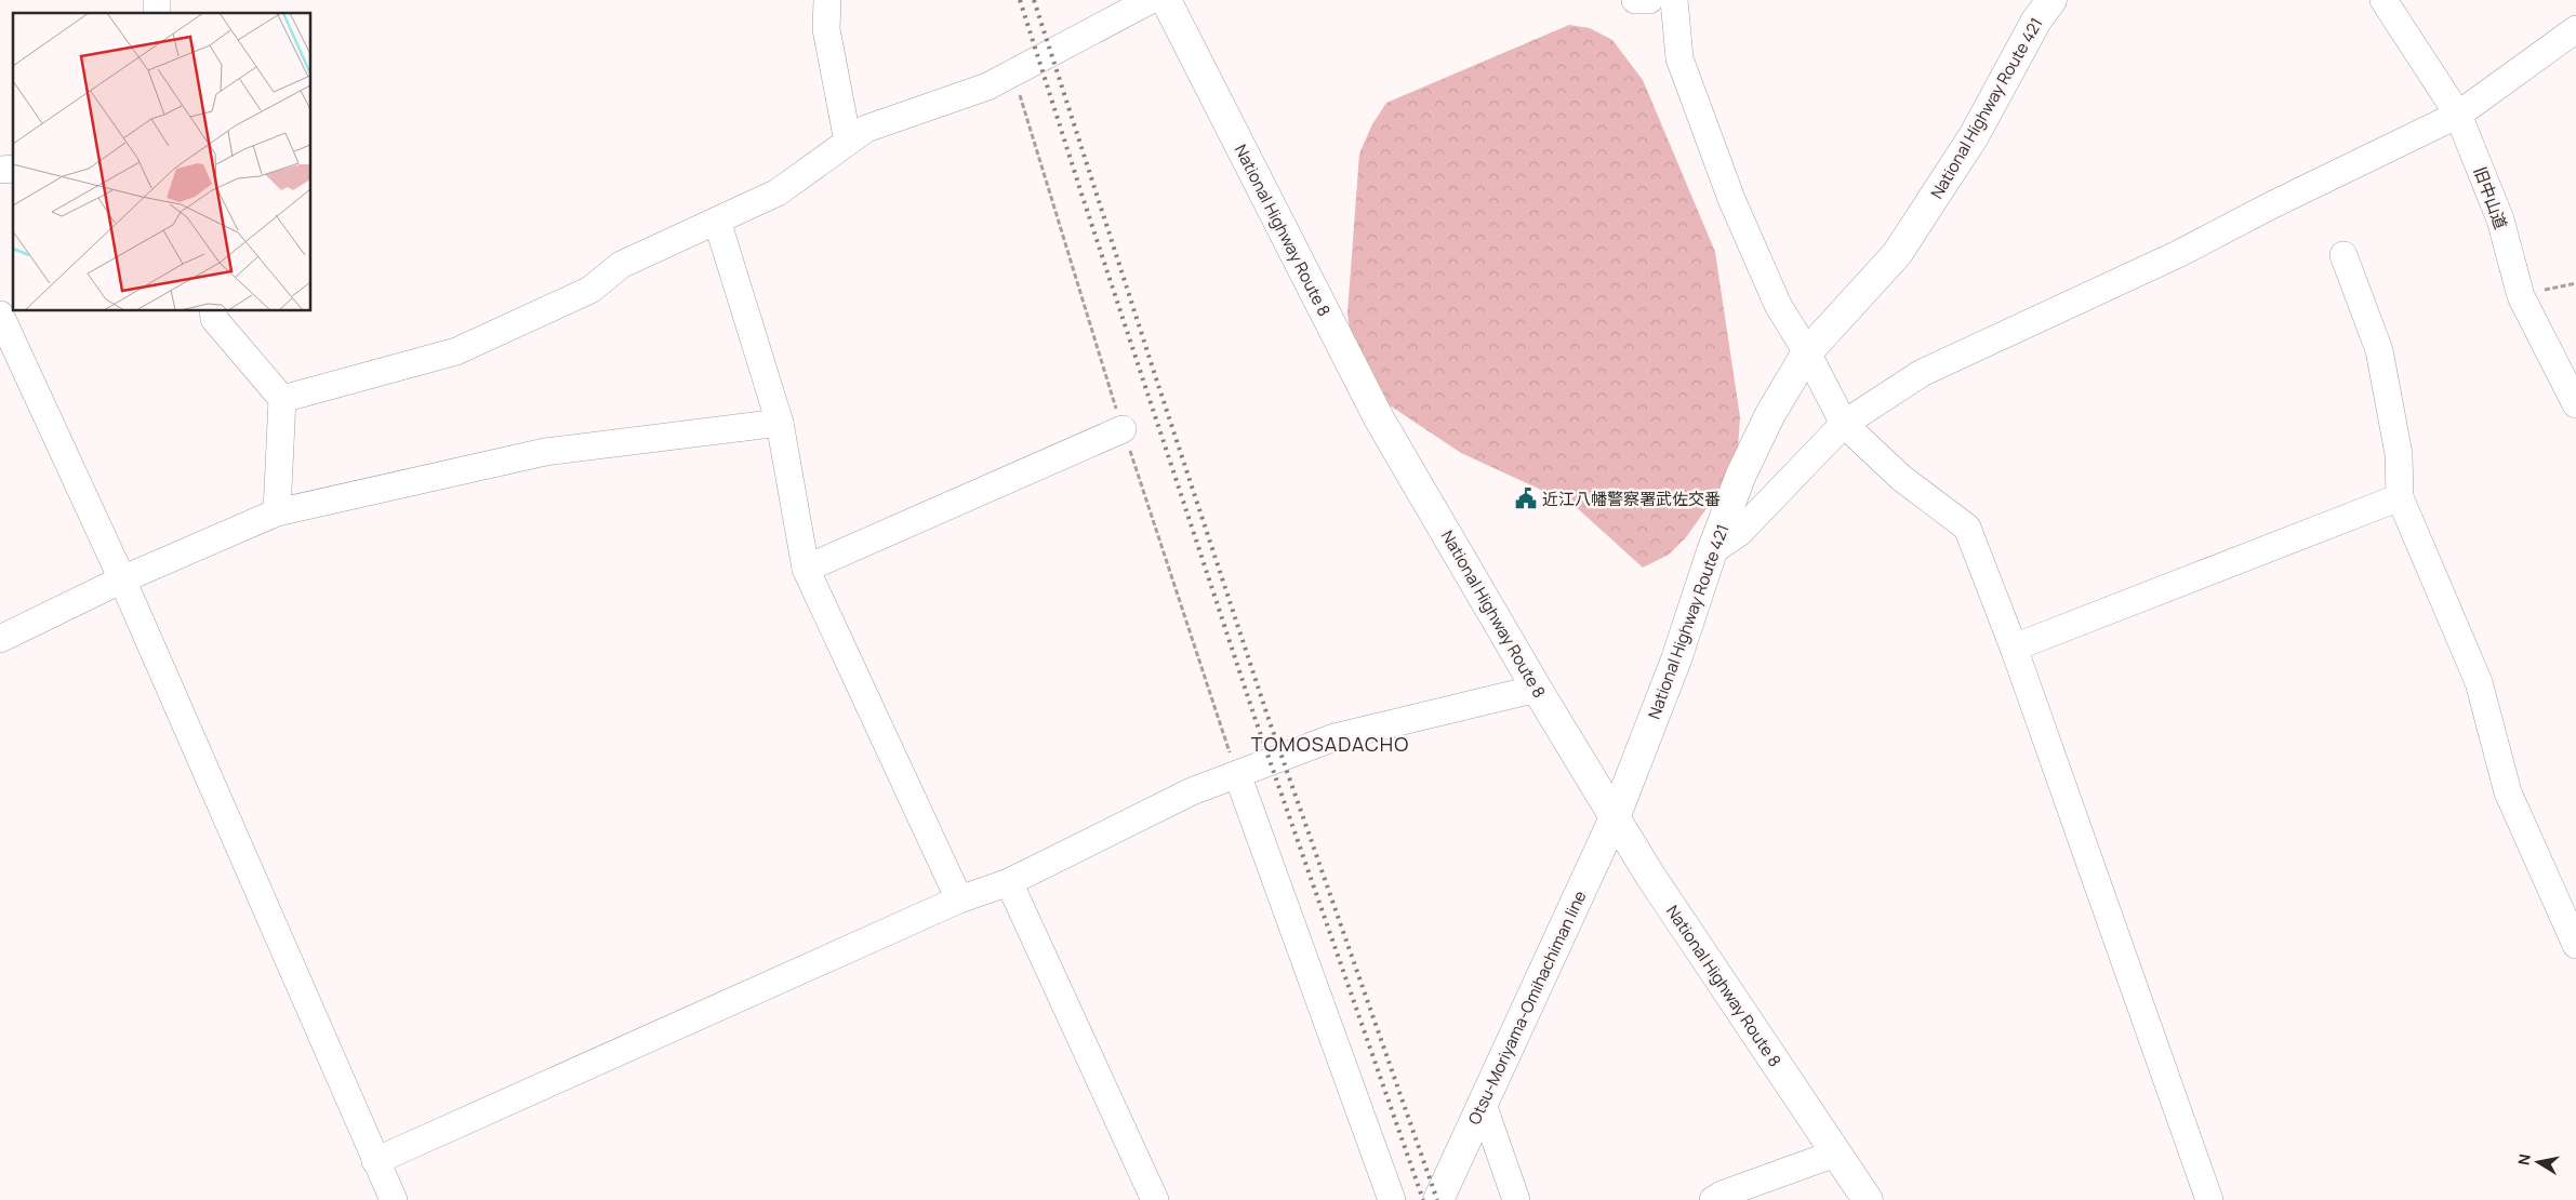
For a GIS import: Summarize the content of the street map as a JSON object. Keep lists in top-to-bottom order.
{
  "streets": {
    "main road": ["National Highway Route 421", "National Highway Route 8", "Otsu-Moriyama-Omihachiman line"],
    "street": ["旧中山道"]
  },
  "crossings": [
    ["National Highway Route 421", "National Highway Route 8"],
    ["National Highway Route 421", "Otsu-Moriyama-Omihachiman line"],
    ["National Highway Route 8", "Otsu-Moriyama-Omihachiman line"]
  ],
  "districts": ["TOMOSADACHO"],
  "places": {
    "public building": ["近江八幡警察署武佐交番"]
  },
  "north": "left"
}
